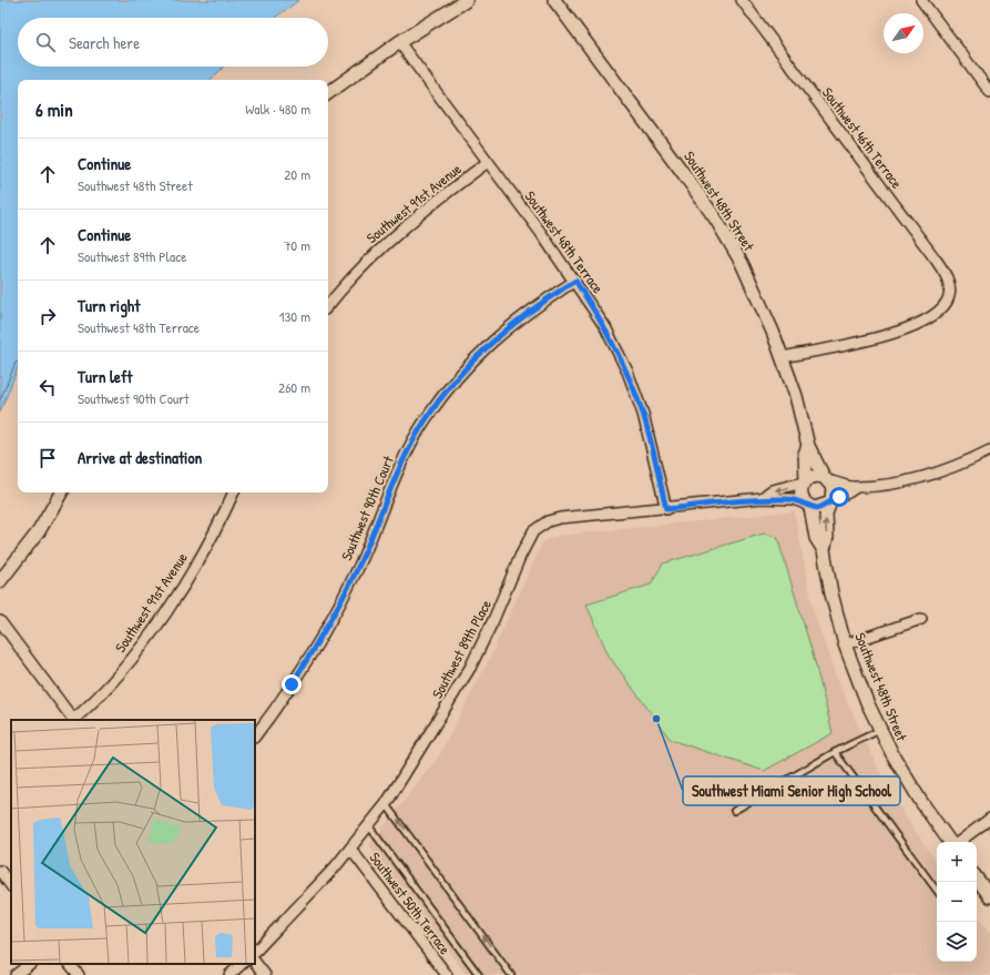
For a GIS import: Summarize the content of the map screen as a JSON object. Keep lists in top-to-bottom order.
{
  "streets": {
    "street": [
      "Southwest 46th Terrace",
      "Southwest 48th Street",
      "Southwest 91st Avenue",
      "Southwest 48th Terrace",
      "Southwest 90th Court",
      "Southwest 89th Place",
      "Southwest 50th Terrace"
    ]
  },
  "crossings": [
    ["Southwest 46th Terrace", "Southwest 48th Street"],
    ["Southwest 48th Street", "Southwest 89th Place"],
    ["Southwest 91st Avenue", "Southwest 48th Terrace"],
    ["Southwest 48th Terrace", "Southwest 90th Court"],
    ["Southwest 48th Terrace", "Southwest 89th Place"],
    ["Southwest 89th Place", "Southwest 50th Terrace"]
  ],
  "places": ["Southwest Miami Senior High School"],
  "north": "top right",
  "page": {
    "search": "Search here",
    "heading": ["6 min", "Walk · 480 m"],
    "list": [
      ["Continue", "Southwest 48th Street", "20 m"],
      ["Continue", "Southwest 89th Place", "70 m"],
      ["Turn right", "Southwest 48th Terrace", "130 m"],
      ["Turn left", "Southwest 90th Court", "260 m"],
      "Arrive at destination"
    ],
    "map_buttons": ["+", "−"]
  }
}
